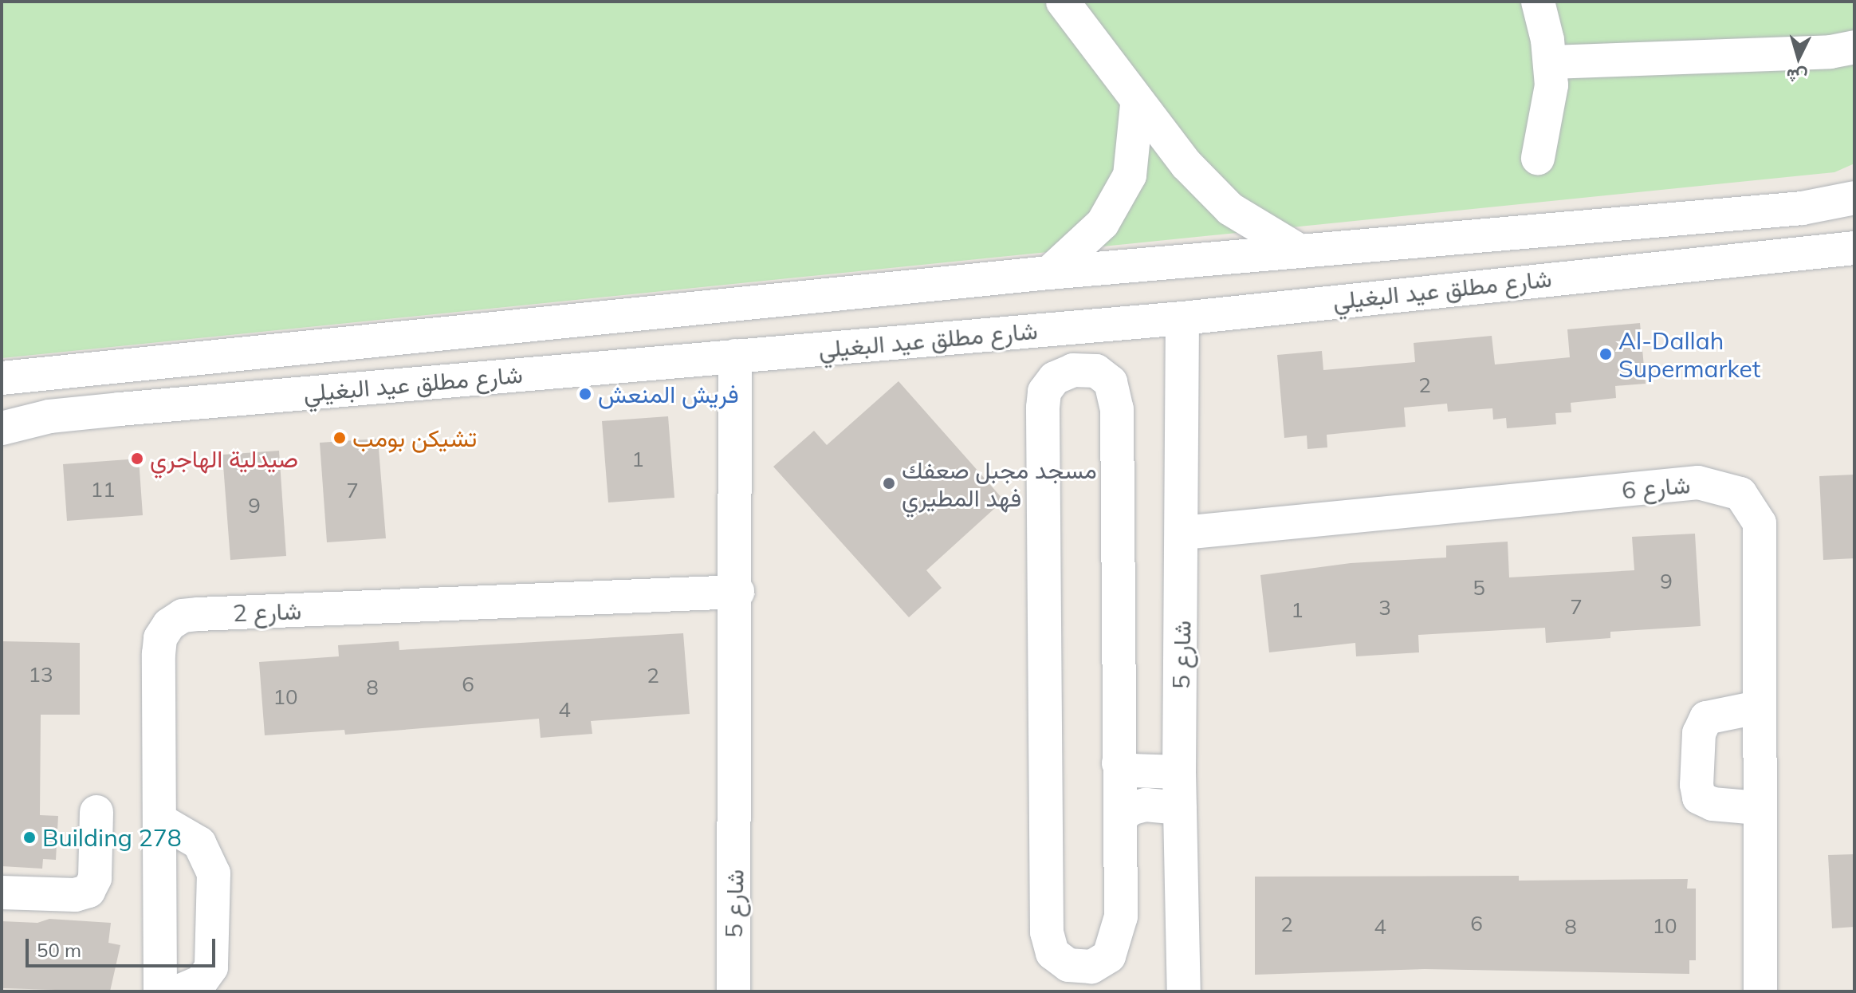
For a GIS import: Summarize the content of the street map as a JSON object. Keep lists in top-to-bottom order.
{
  "streets": {
    "street": [
      "شارع مطلق عيد البغيلي",
      "شارع 6",
      "شارع 2",
      "شارع 5"
    ]
  },
  "crossings": [
    ["شارع مطلق عيد البغيلي", "شارع 5"],
    ["شارع 6", "شارع 5"],
    ["شارع 2", "شارع 5"]
  ],
  "places": [
    "Al-Dallah Supermarket",
    "فريش المنعش",
    "تشيكن بومب",
    "صيدلية الهاجري",
    "مسجد مجبل صعفك فهد المطيري",
    "Building 278"
  ],
  "house_numbers": [
    "2",
    "1",
    "11",
    "7",
    "9",
    "9",
    "5",
    "7",
    "3",
    "1",
    "13",
    "2",
    "6",
    "8",
    "10",
    "4",
    "6",
    "2",
    "10",
    "4",
    "8"
  ],
  "scale_bar": "50 m",
  "north": "bottom"
}
